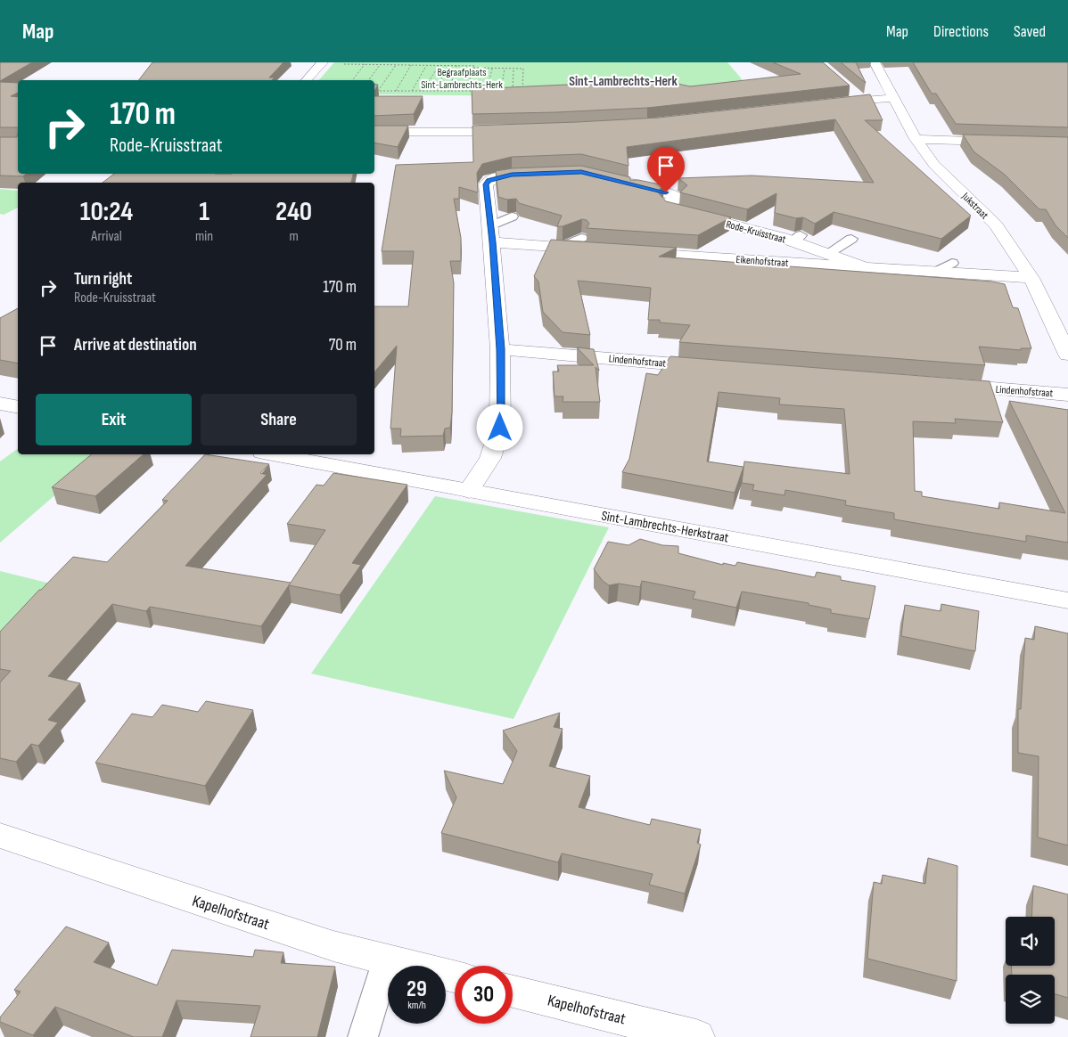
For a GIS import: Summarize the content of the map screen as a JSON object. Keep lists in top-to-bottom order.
{
  "streets": {
    "street": [
      "Jukstraat",
      "Rode-Kruisstraat",
      "Eikenhofstraat",
      "Lindenhofstraat",
      "Sint-Lambrechts-Herkstraat",
      "Kapelhofstraat"
    ]
  },
  "crossings": [
    ["Jukstraat", "Eikenhofstraat"],
    ["Rode-Kruisstraat", "Eikenhofstraat"]
  ],
  "districts": ["Sint-Lambrechts-Herk"],
  "parks": ["Begraafplaats Sint-Lambrechts-Herk"],
  "page": {
    "header": "Map",
    "nav": ["Map", "Directions", "Saved"],
    "turn": ["170 m", "Rode-Kruisstraat"],
    "eta": [
      "10:24",
      "Arrival",
      "1",
      "min",
      "240",
      "m"
    ],
    "list": [
      {
        "name": "Turn right",
        "note": "Rode-Kruisstraat",
        "value": "170 m"
      },
      {
        "name": "Arrive at destination",
        "value": "70 m"
      }
    ],
    "buttons": ["Exit", "Share"],
    "speed": "29 km/h",
    "limit": "30"
  }
}
